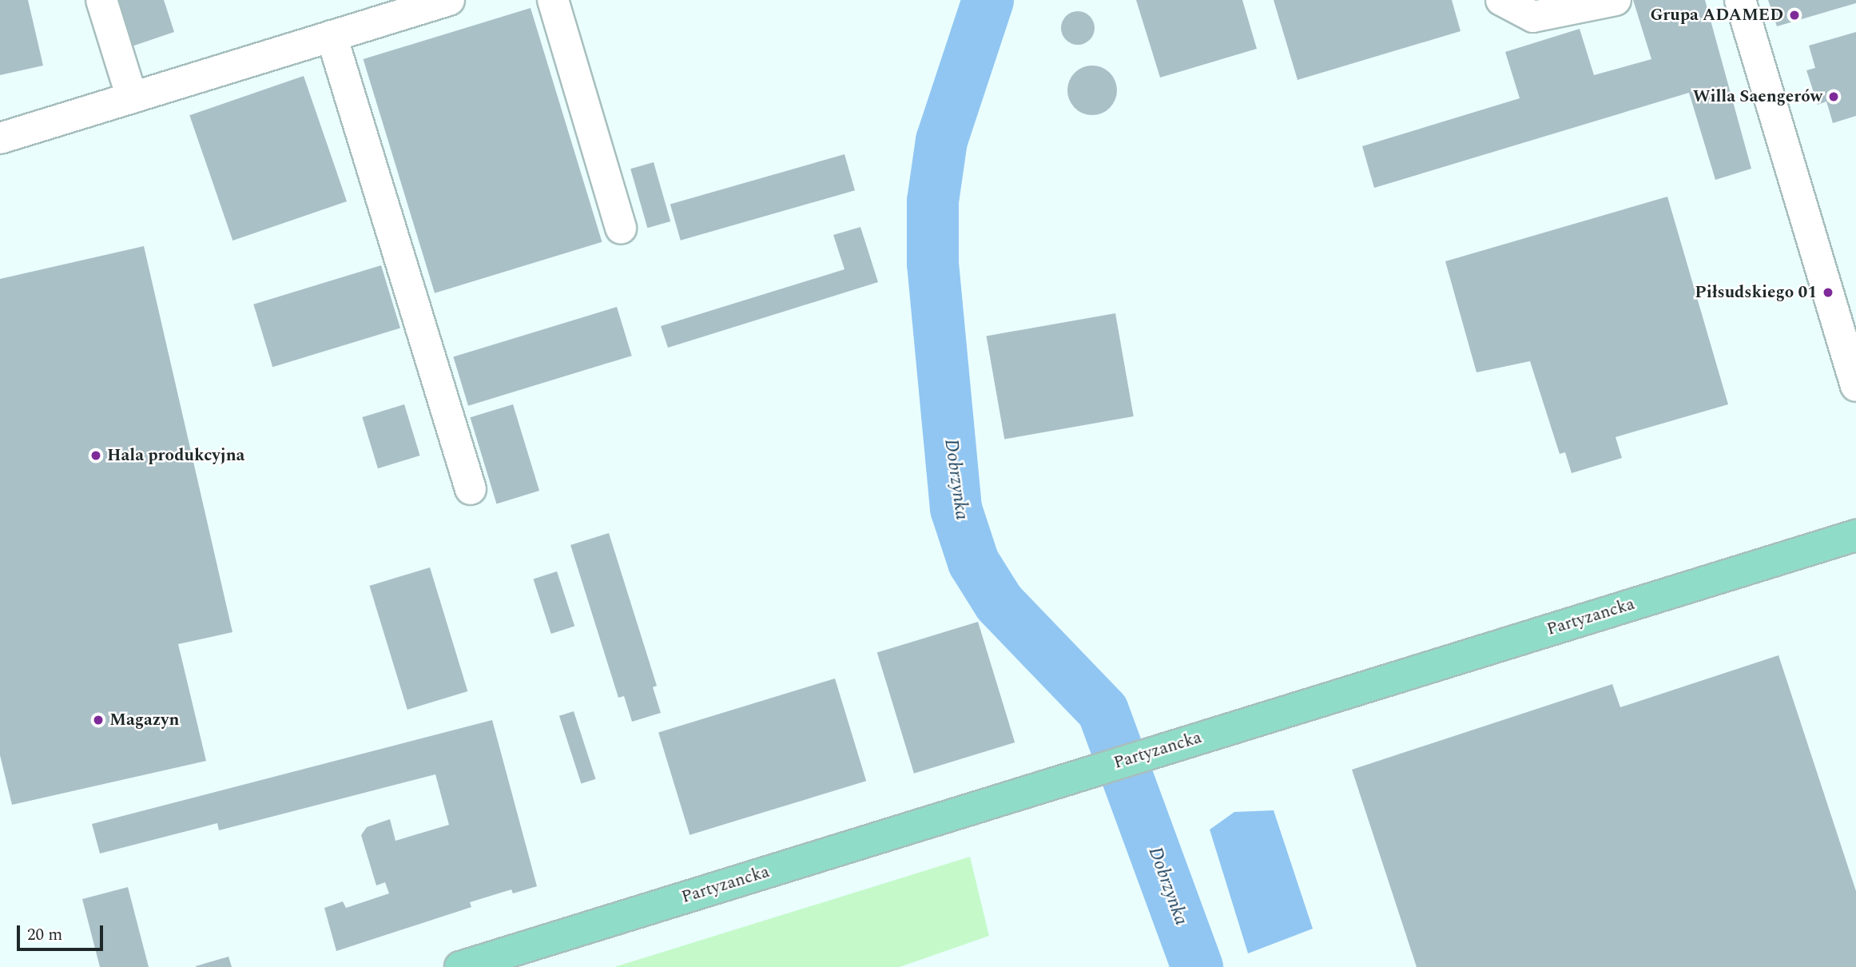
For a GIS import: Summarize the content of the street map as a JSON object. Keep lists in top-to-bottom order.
{
  "streets": {
    "main road": ["Partyzancka"]
  },
  "water": ["Dobrzynka"],
  "places": [
    "Grupa ADAMED",
    "Willa Saengerów",
    "Piłsudskiego 01",
    "Hala produkcyjna",
    "Magazyn"
  ],
  "scale_bar": "20 m"
}
